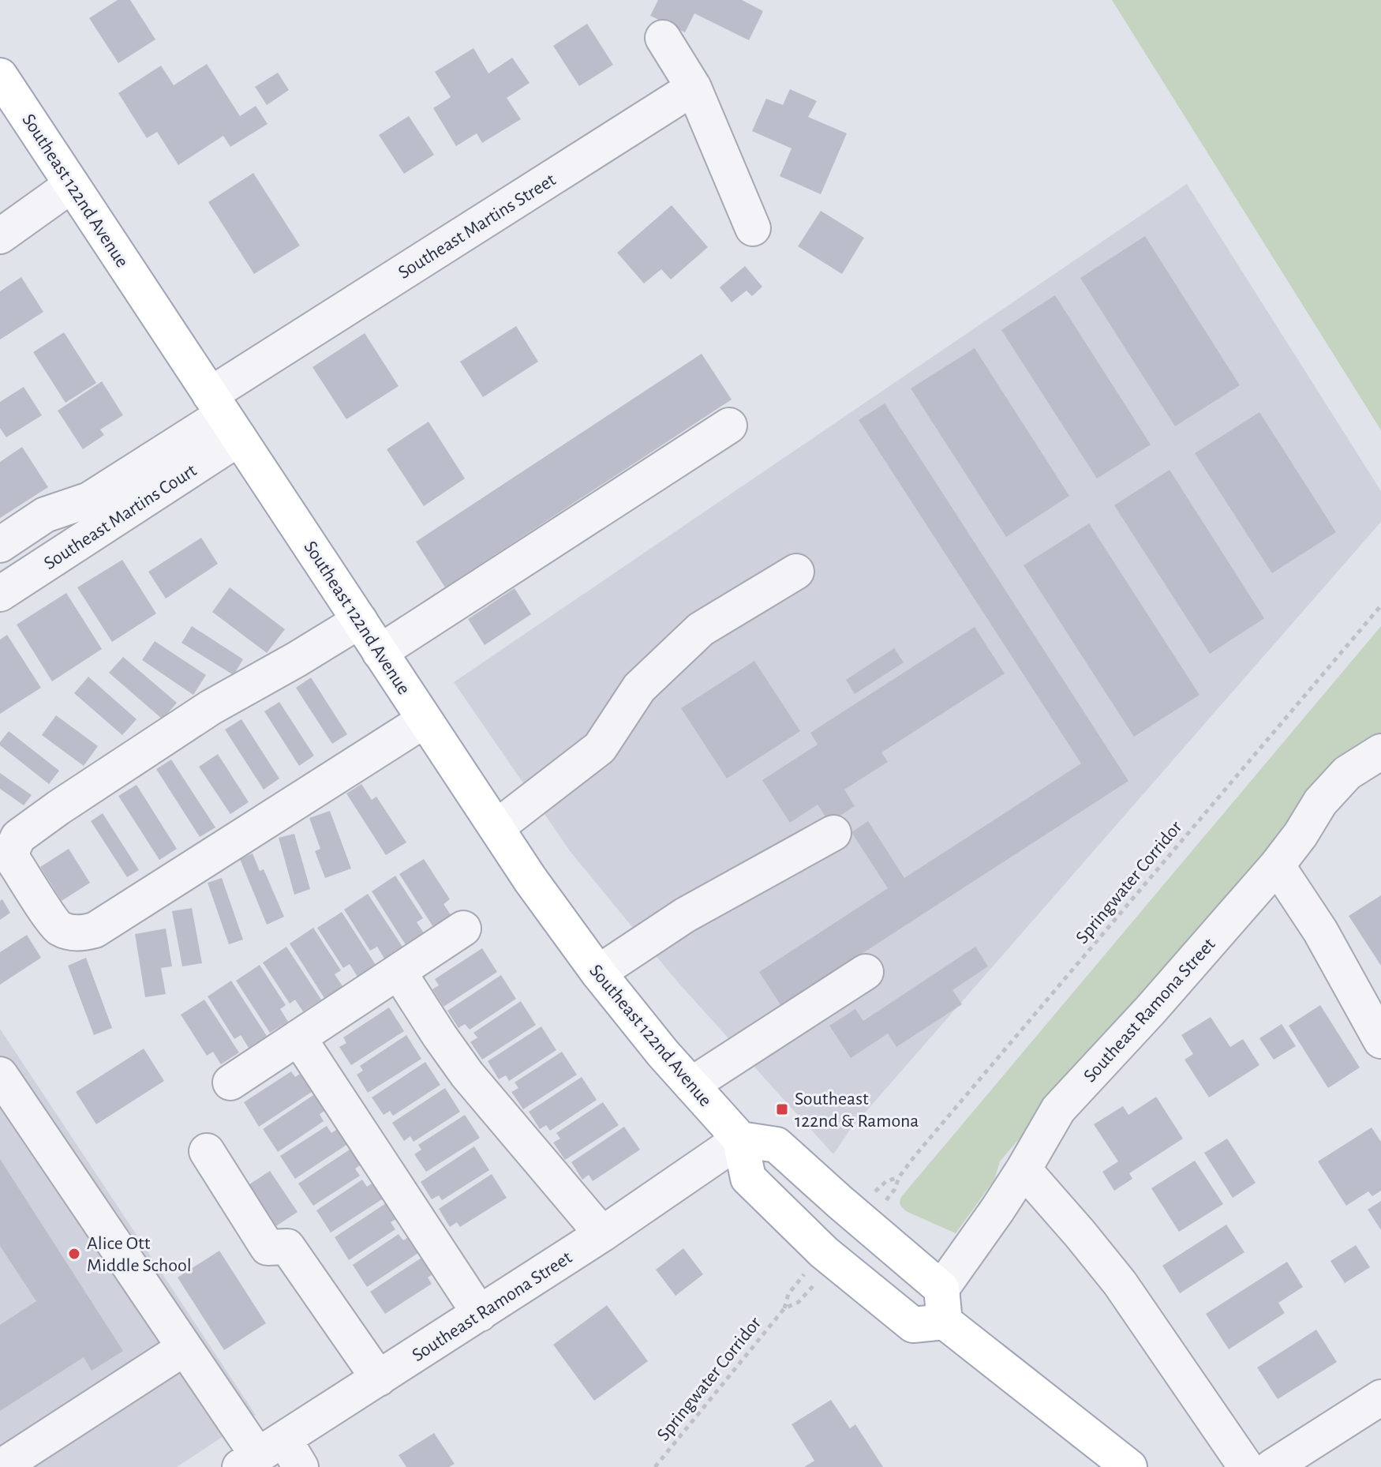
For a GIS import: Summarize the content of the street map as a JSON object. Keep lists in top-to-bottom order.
{
  "streets": {
    "main road": ["Southeast 122nd Avenue"],
    "street": ["Southeast Martins Street", "Southeast Martins Court", "Southeast Ramona Street"],
    "path": ["Springwater Corridor"]
  },
  "crossings": [
    ["Southeast 122nd Avenue", "Southeast Martins Street"],
    ["Southeast 122nd Avenue", "Southeast Martins Court"],
    ["Southeast 122nd Avenue", "Southeast Ramona Street"],
    ["Southeast Martins Street", "Southeast Martins Court"]
  ],
  "places": {
    "transit": ["Southeast 122nd & Ramona"],
    "other": ["Alice Ott Middle School"]
  }
}
